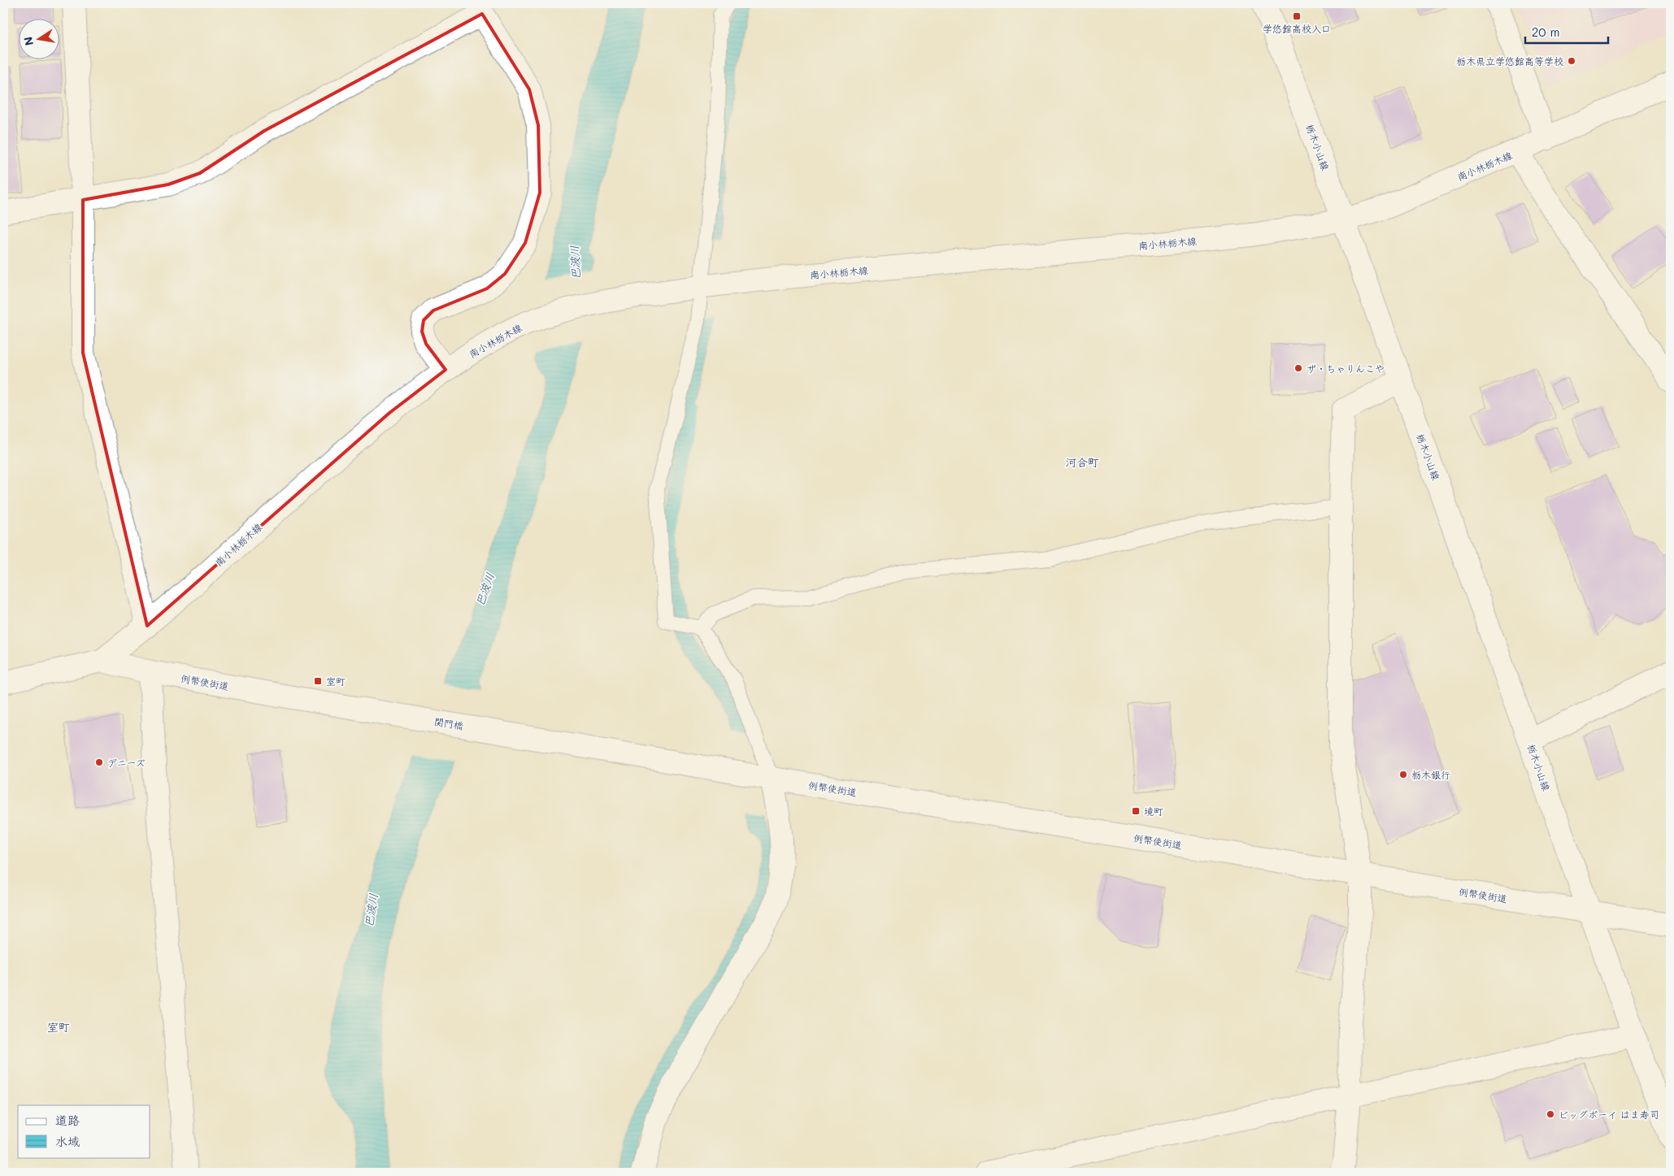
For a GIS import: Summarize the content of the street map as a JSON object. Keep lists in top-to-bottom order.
{
  "streets": {
    "main road": [
      "栃木小山線",
      "南小林栃木線",
      "例幣使街道",
      "関門橋"
    ]
  },
  "crossings": [
    ["栃木小山線", "南小林栃木線"],
    ["栃木小山線", "例幣使街道"],
    ["南小林栃木線", "例幣使街道"],
    ["例幣使街道", "関門橋"]
  ],
  "districts": ["河合町", "室町"],
  "water": ["巴波川"],
  "places": {
    "transit": ["学悠館高校入口", "室町", "境町"],
    "other": [
      "栃木県立学悠館高等学校",
      "ザ・ちゃりんこや",
      "デニーズ",
      "栃木銀行",
      "ビッグボーイ はま寿司"
    ]
  },
  "legend": ["道路", "水域"],
  "scale_bar": "20 m",
  "north": "left"
}
